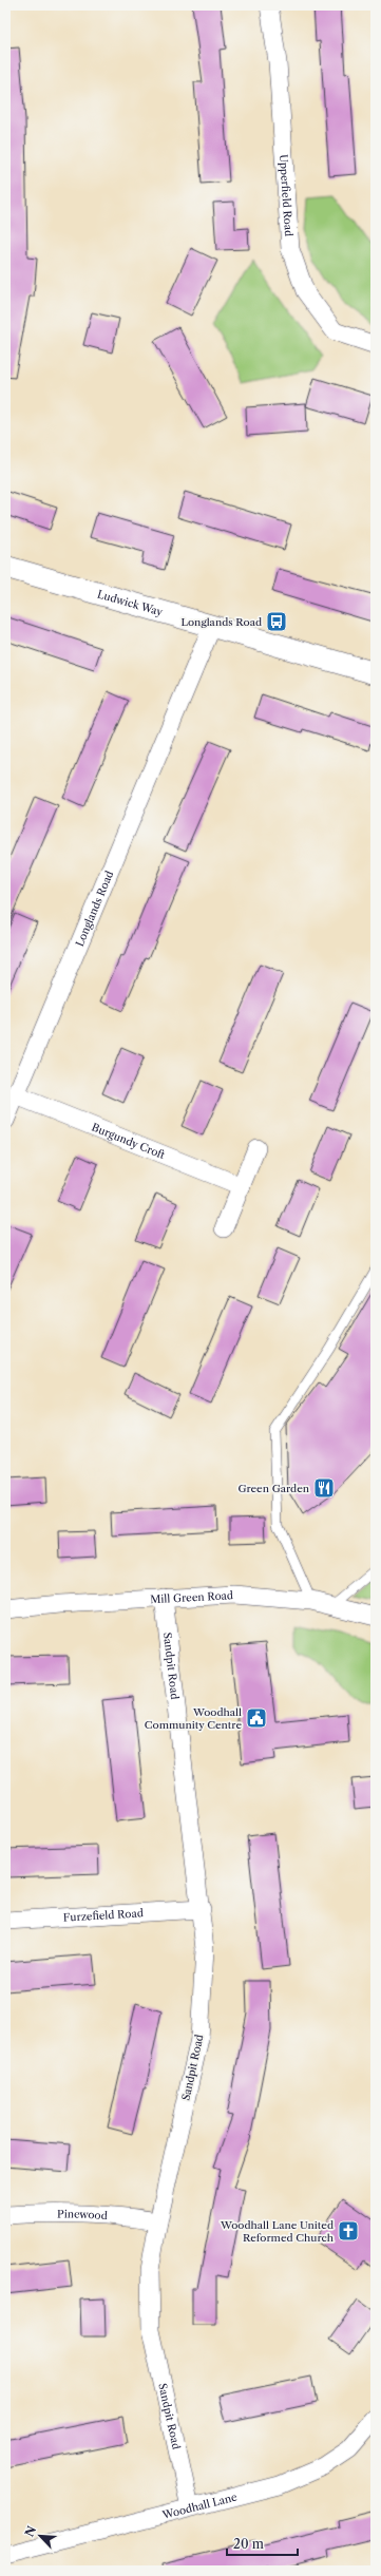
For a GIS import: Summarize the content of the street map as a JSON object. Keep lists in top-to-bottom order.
{
  "streets": {
    "street": [
      "Upperfield Road",
      "Ludwick Way",
      "Longlands Road",
      "Burgundy Croft",
      "Mill Green Road",
      "Sandpit Road",
      "Furzefield Road",
      "Pinewood",
      "Woodhall Lane"
    ]
  },
  "crossings": [
    ["Ludwick Way", "Longlands Road"],
    ["Longlands Road", "Burgundy Croft"],
    ["Mill Green Road", "Sandpit Road"],
    ["Sandpit Road", "Furzefield Road"],
    ["Sandpit Road", "Pinewood"],
    ["Sandpit Road", "Woodhall Lane"]
  ],
  "places": {
    "bus stop": ["Longlands Road"],
    "restaurant": ["Green Garden"],
    "public building": ["Woodhall Community Centre"],
    "church": ["Woodhall Lane United Reformed Church"]
  },
  "scale_bar": "20 m",
  "north": "top left"
}
